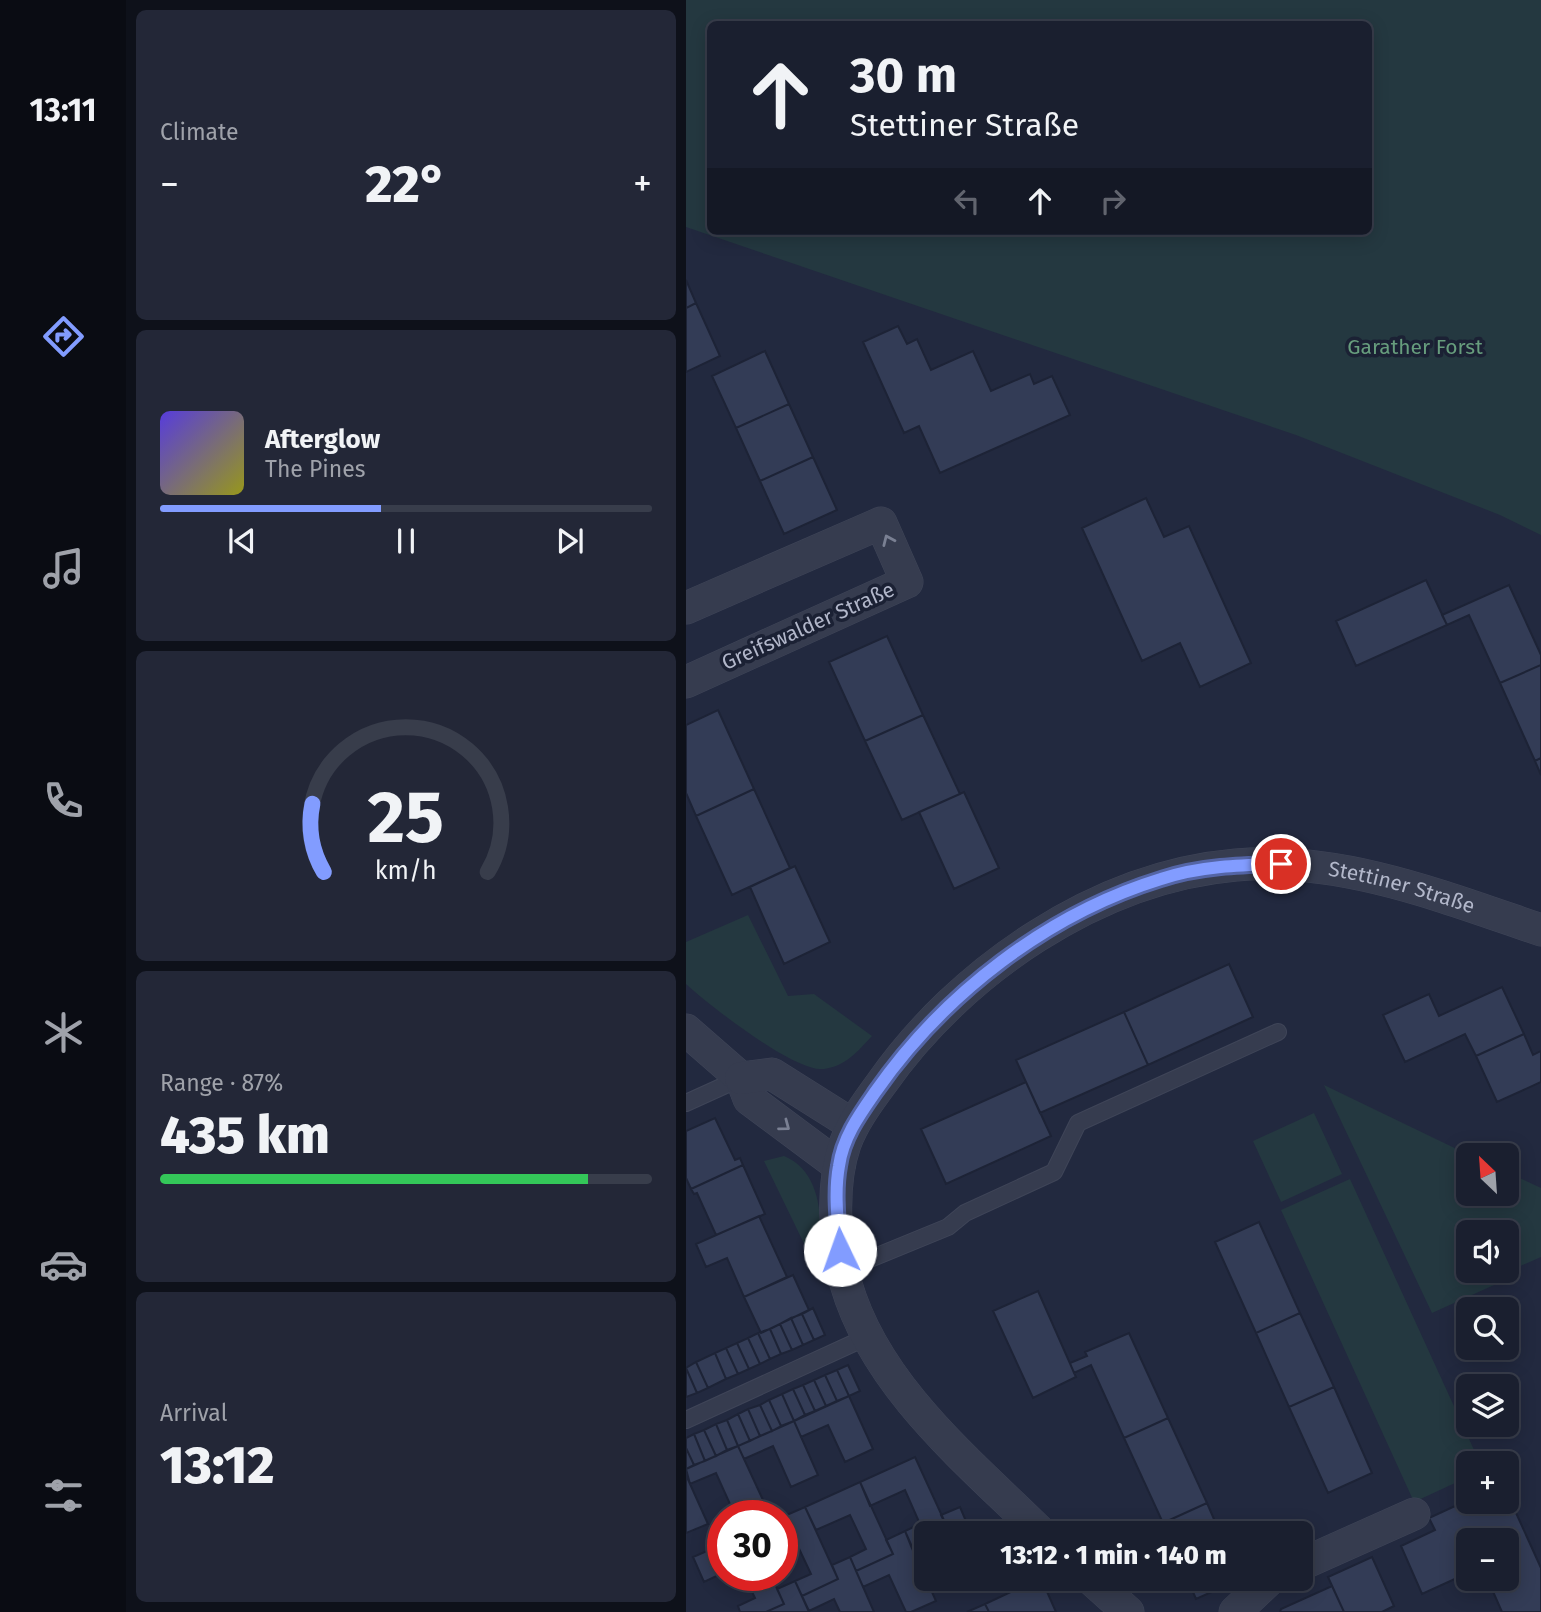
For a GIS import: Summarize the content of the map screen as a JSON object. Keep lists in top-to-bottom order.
{
  "streets": {
    "street": ["Greifswalder Straße", "Stettiner Straße"]
  },
  "parks": ["Garather Forst"],
  "north": "top left",
  "page": {
    "tabs": "13:11",
    "tile": [
      "Climate",
      ["Range · 87%", "435 km"],
      ["Arrival", "13:12"]
    ],
    "turn": ["30 m", "Stettiner Straße"],
    "heat": ["−", "22°", "+"],
    "song": ["Afterglow", "The Pines"],
    "map_buttons": ["+", "−"],
    "limit": "30",
    "trip": "13:12 · 1 min · 140 m",
    "gauge": ["25", "km/h"]
  }
}
